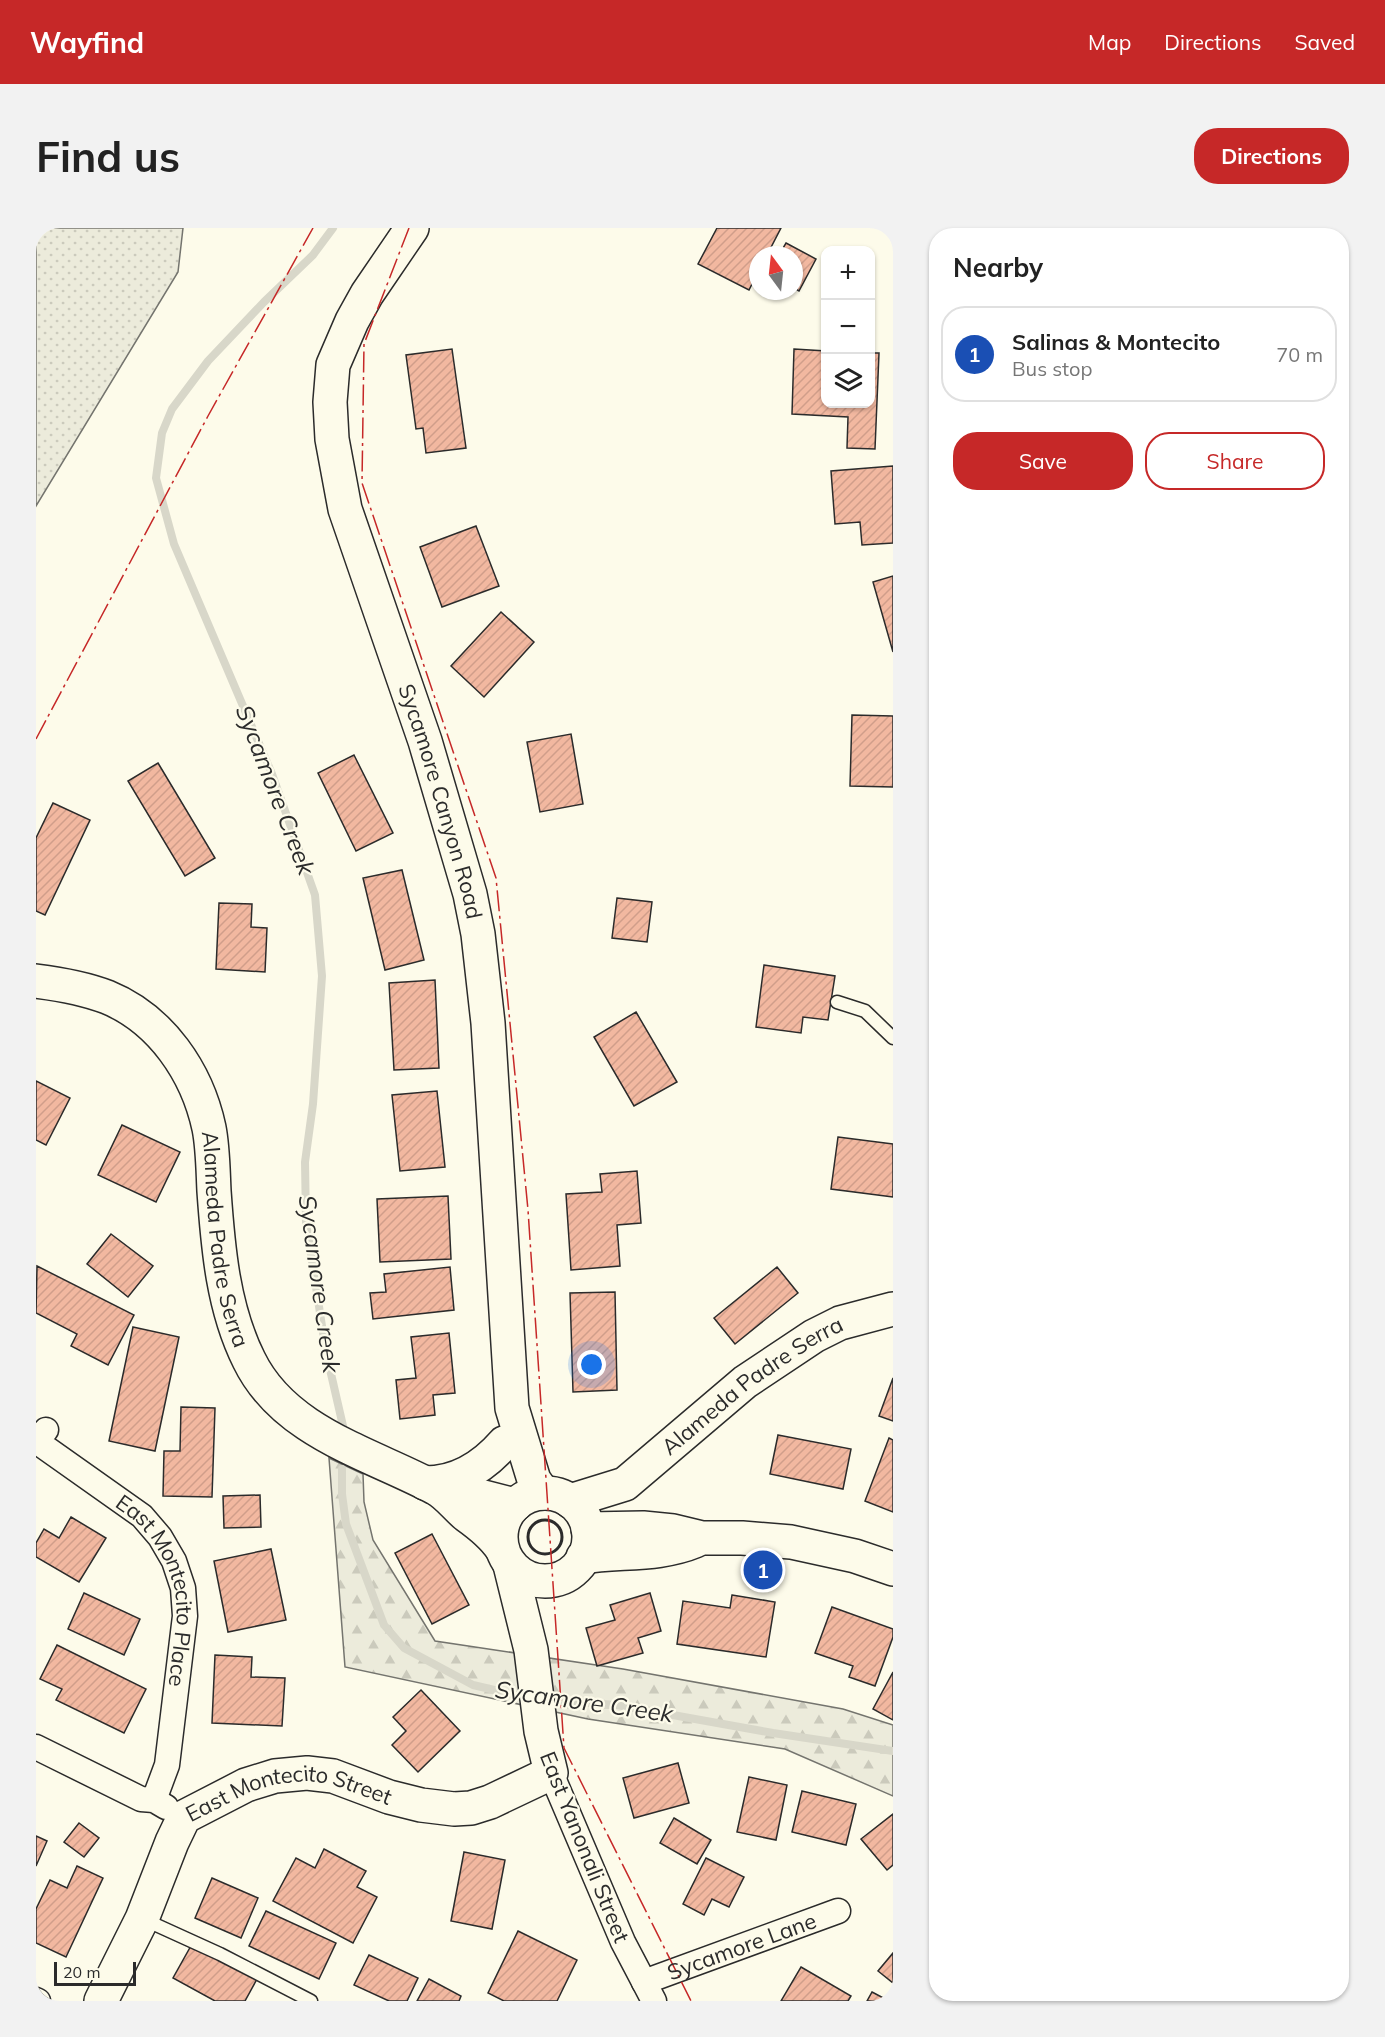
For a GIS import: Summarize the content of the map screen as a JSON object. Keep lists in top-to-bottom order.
{
  "streets": {
    "main road": [
      "Sycamore Canyon Road",
      "Alameda Padre Serra",
      "East Montecito Street",
      "East Yanonali Street"
    ],
    "street": ["East Montecito Place", "Sycamore Lane"]
  },
  "crossings": [
    ["Sycamore Canyon Road", "Alameda Padre Serra"],
    ["Sycamore Canyon Road", "East Yanonali Street"],
    ["Alameda Padre Serra", "East Yanonali Street"],
    ["East Montecito Street", "East Yanonali Street"],
    ["East Yanonali Street", "Sycamore Lane"]
  ],
  "water": ["Sycamore Creek"],
  "scale_bar": "20 m",
  "north": "top",
  "page": {
    "header": "Wayfind",
    "nav": ["Map", "Directions", "Saved"],
    "buttons": [
      "Directions",
      ["Save", "Share"]
    ],
    "title": "Find us",
    "heading": "Nearby",
    "map_buttons": ["+", "−"],
    "list": [
      {
        "mark": "1",
        "name": "Salinas & Montecito",
        "note": "Bus stop",
        "value": "70 m"
      }
    ],
    "pins": "1",
    "scale": "20 m"
  }
}
